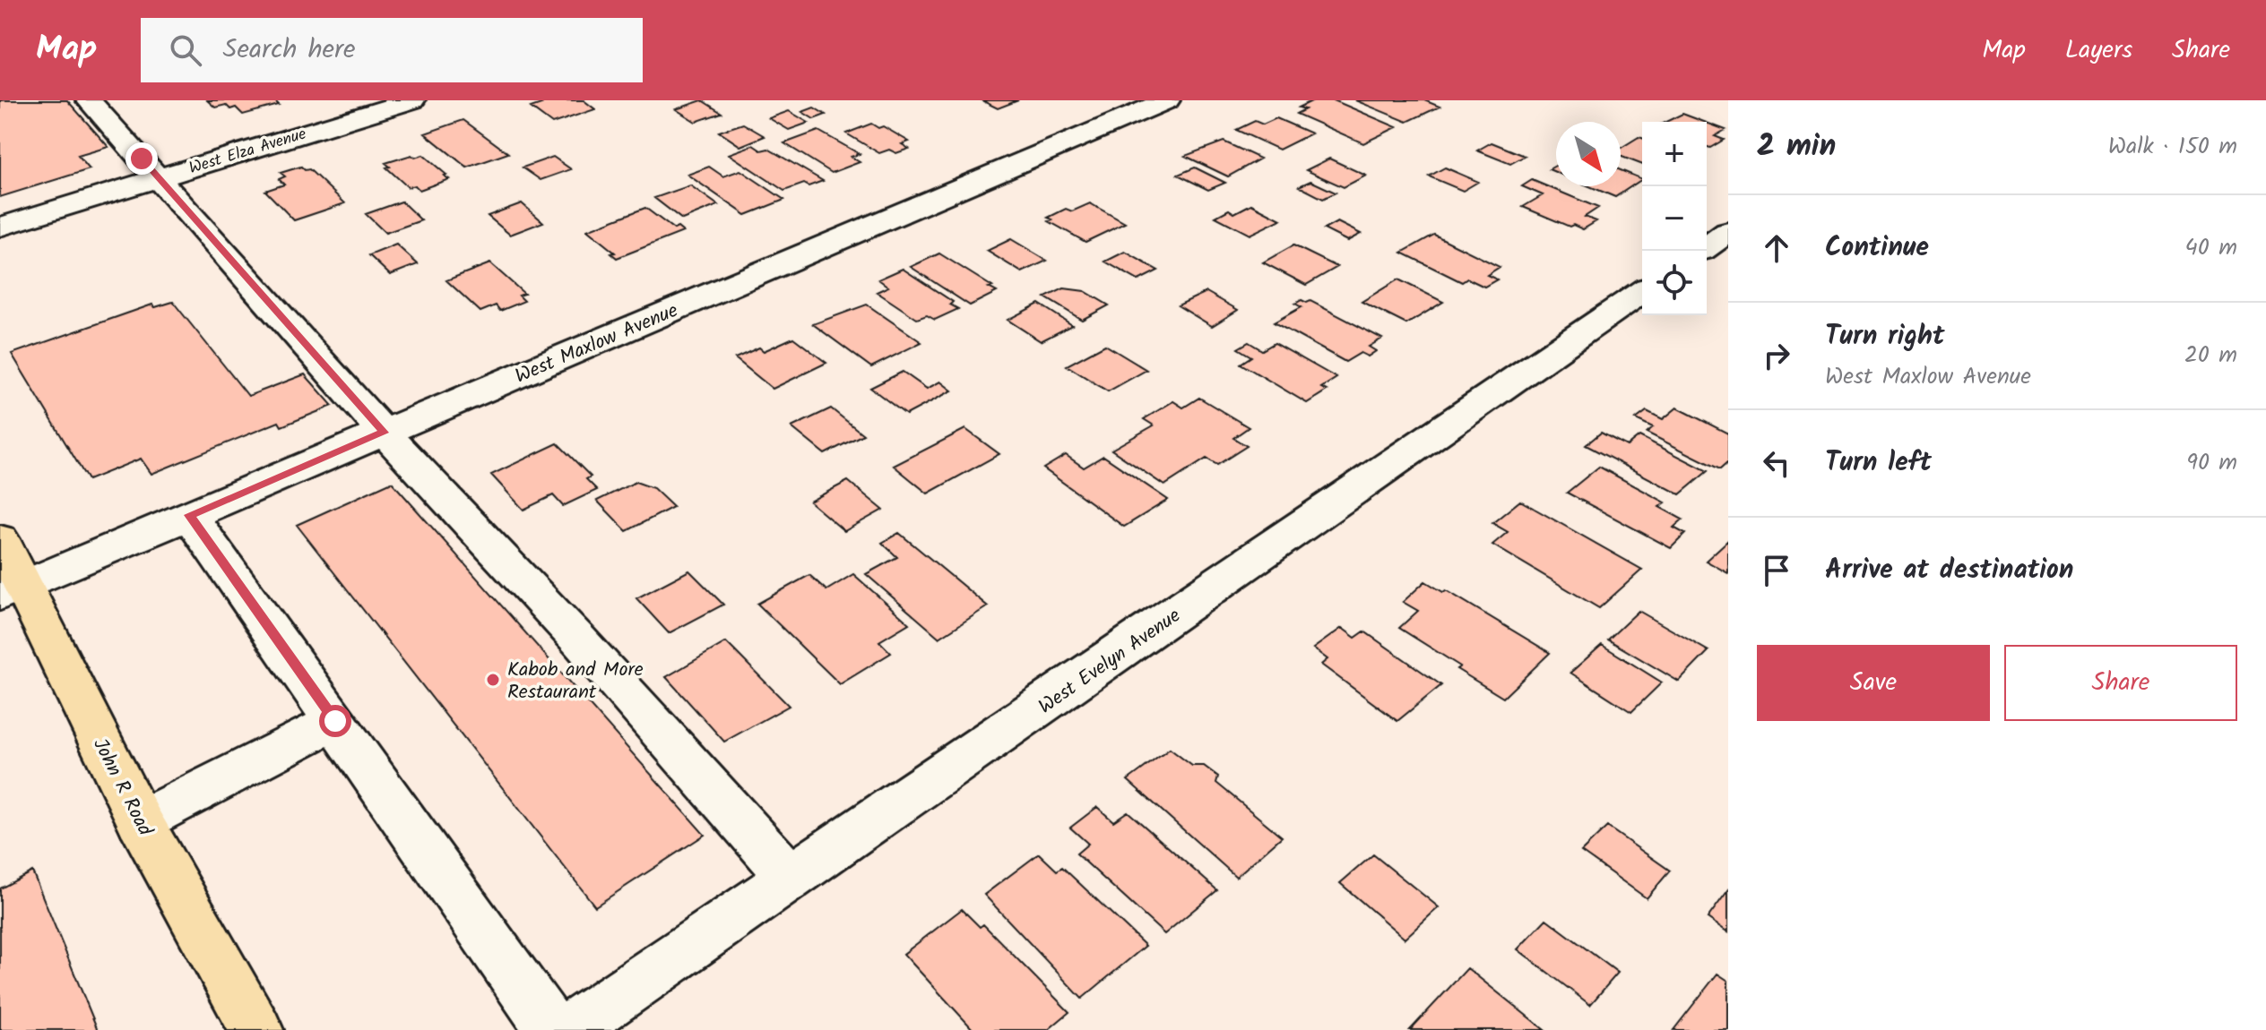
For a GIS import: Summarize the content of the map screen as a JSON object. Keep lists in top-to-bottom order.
{
  "streets": {
    "main road": ["John R Road"],
    "street": ["West Elza Avenue", "West Maxlow Avenue", "West Evelyn Avenue"]
  },
  "crossings": [
    ["West Maxlow Avenue", "John R Road"]
  ],
  "places": ["Kabob and More Restaurant"],
  "north": "bottom right",
  "page": {
    "header": "Map",
    "search": "Search here",
    "nav": ["Map", "Layers", "Share"],
    "heading": ["2 min", "Walk · 150 m"],
    "map_buttons": ["+", "−"],
    "list": [
      ["Continue", "40 m"],
      ["Turn right", "West Maxlow Avenue", "20 m"],
      ["Turn left", "90 m"],
      "Arrive at destination"
    ],
    "buttons": ["Save", "Share"]
  }
}
